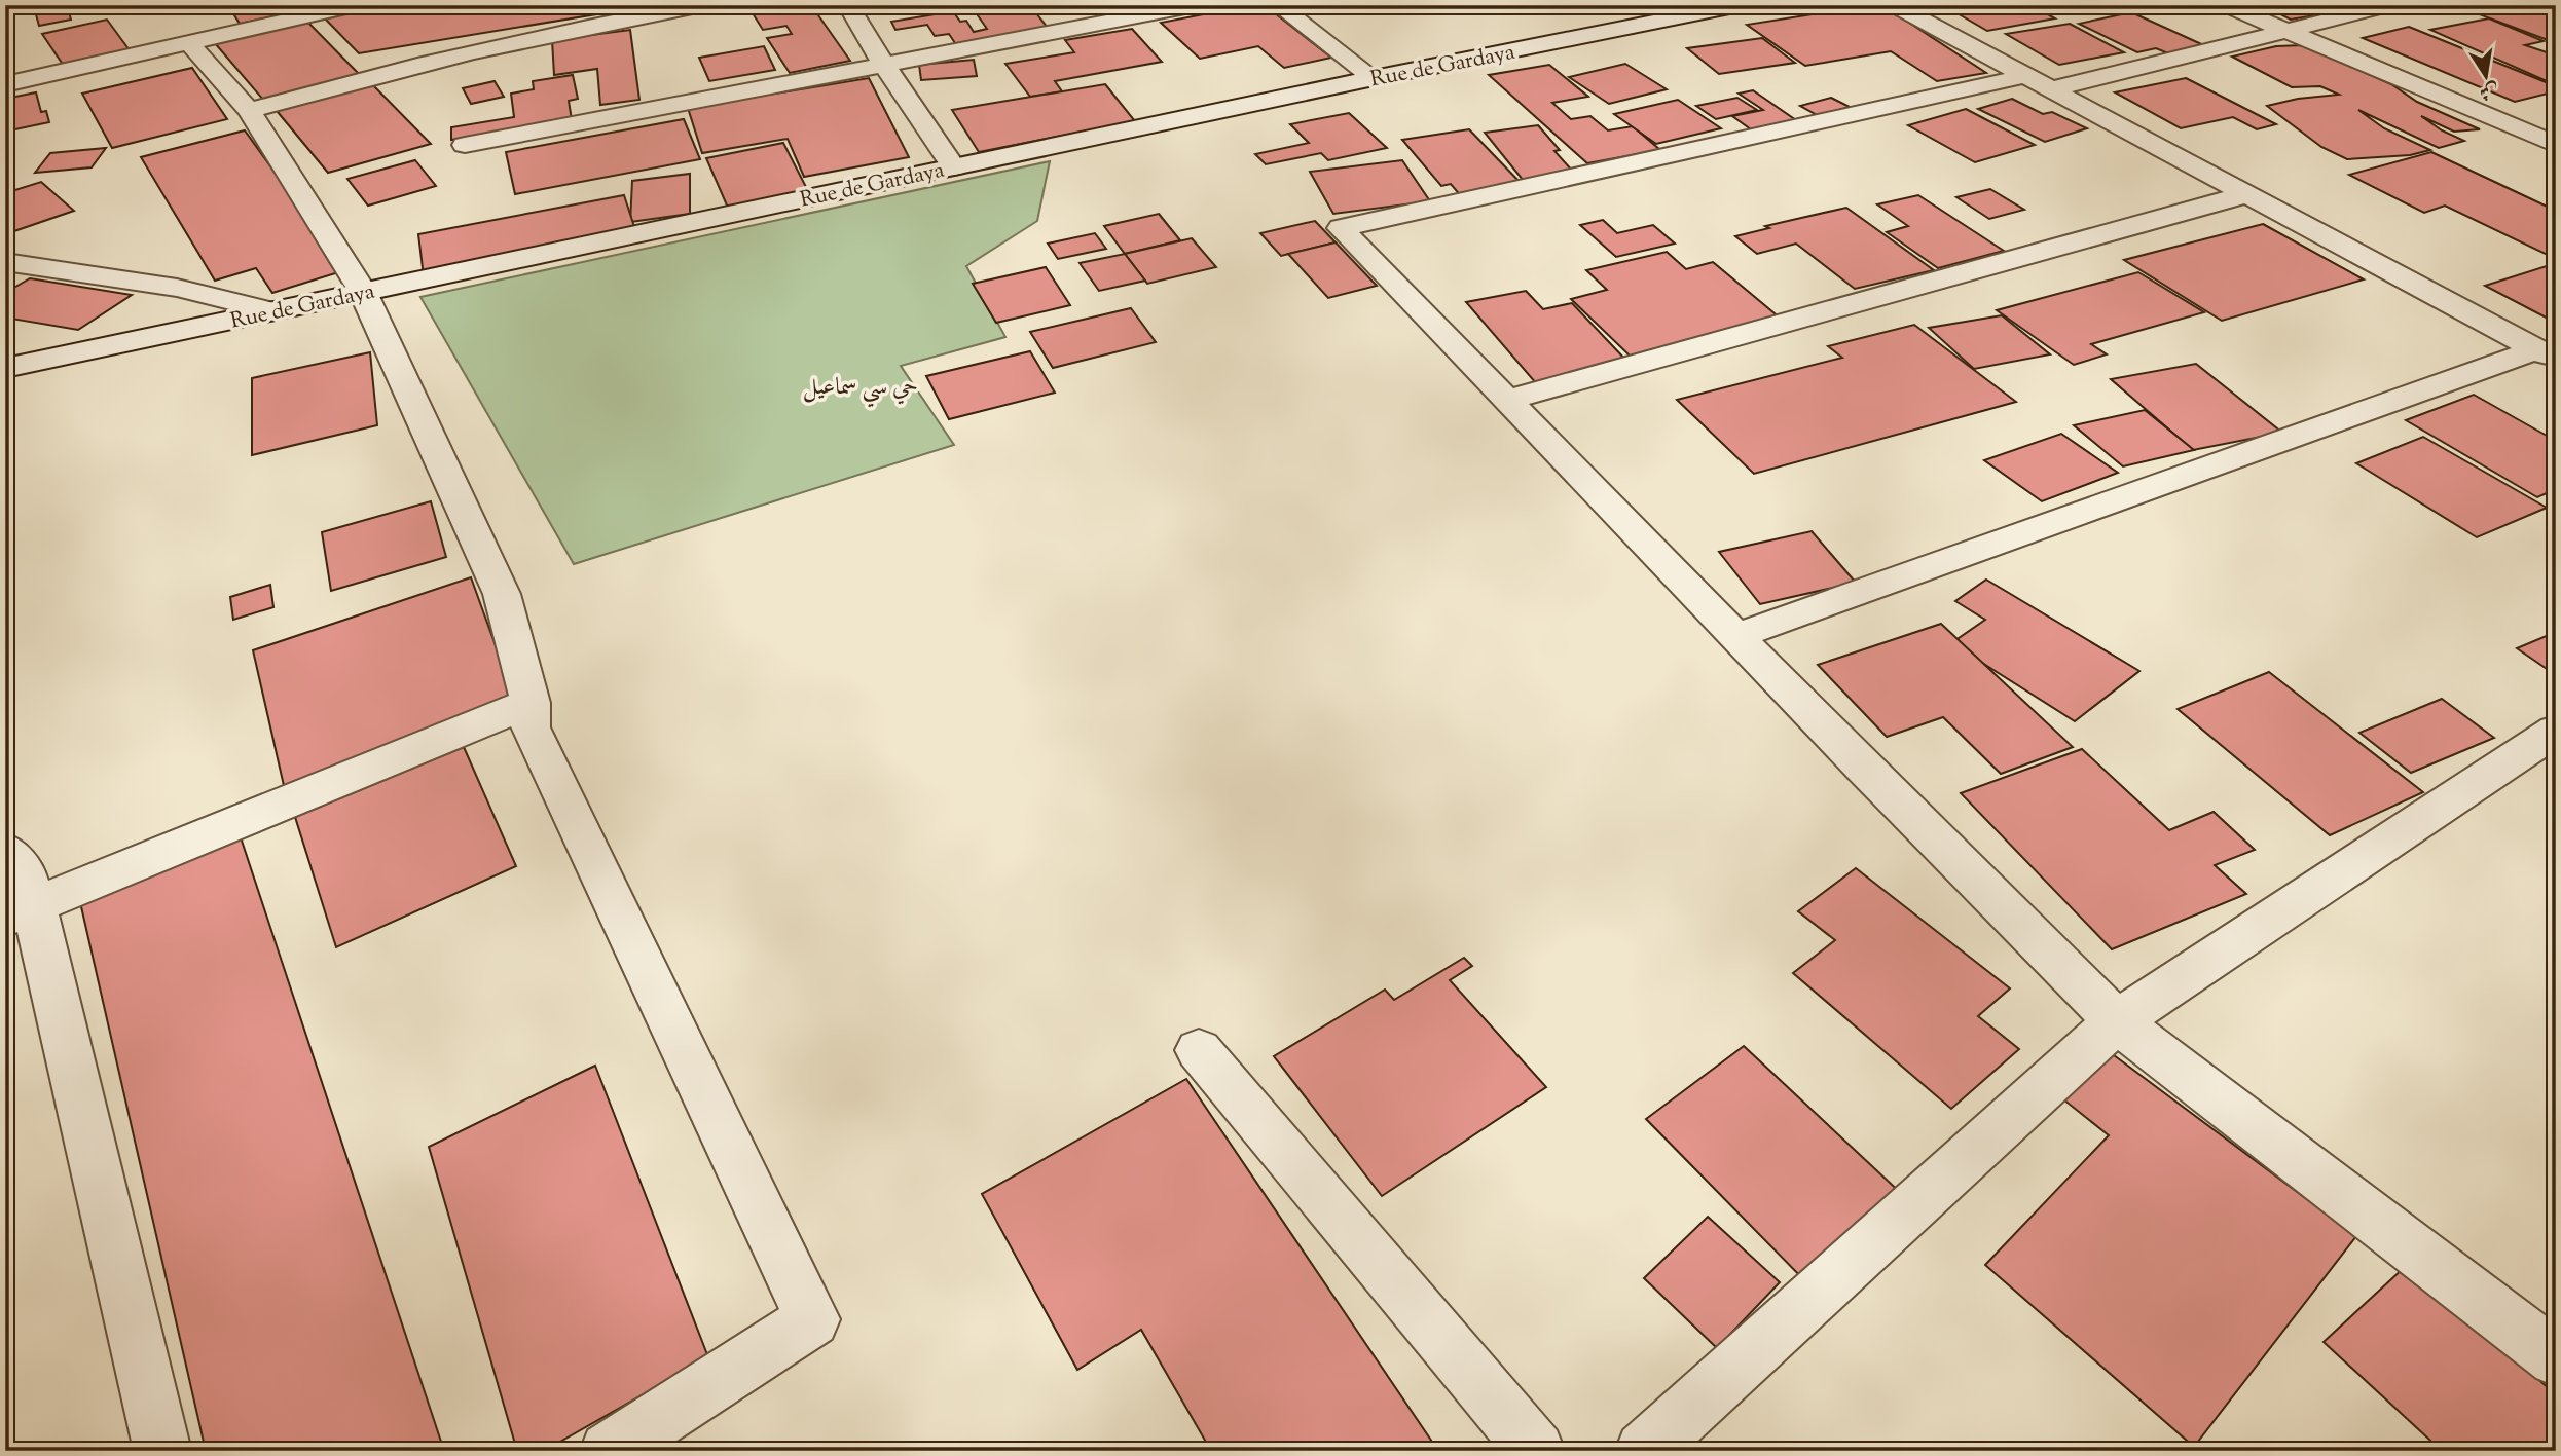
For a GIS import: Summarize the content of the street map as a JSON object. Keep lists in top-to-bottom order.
{
  "streets": {
    "street": ["Rue de Gardaya"]
  },
  "districts": ["حي سي سماعيل"],
  "north": "bottom"
}
